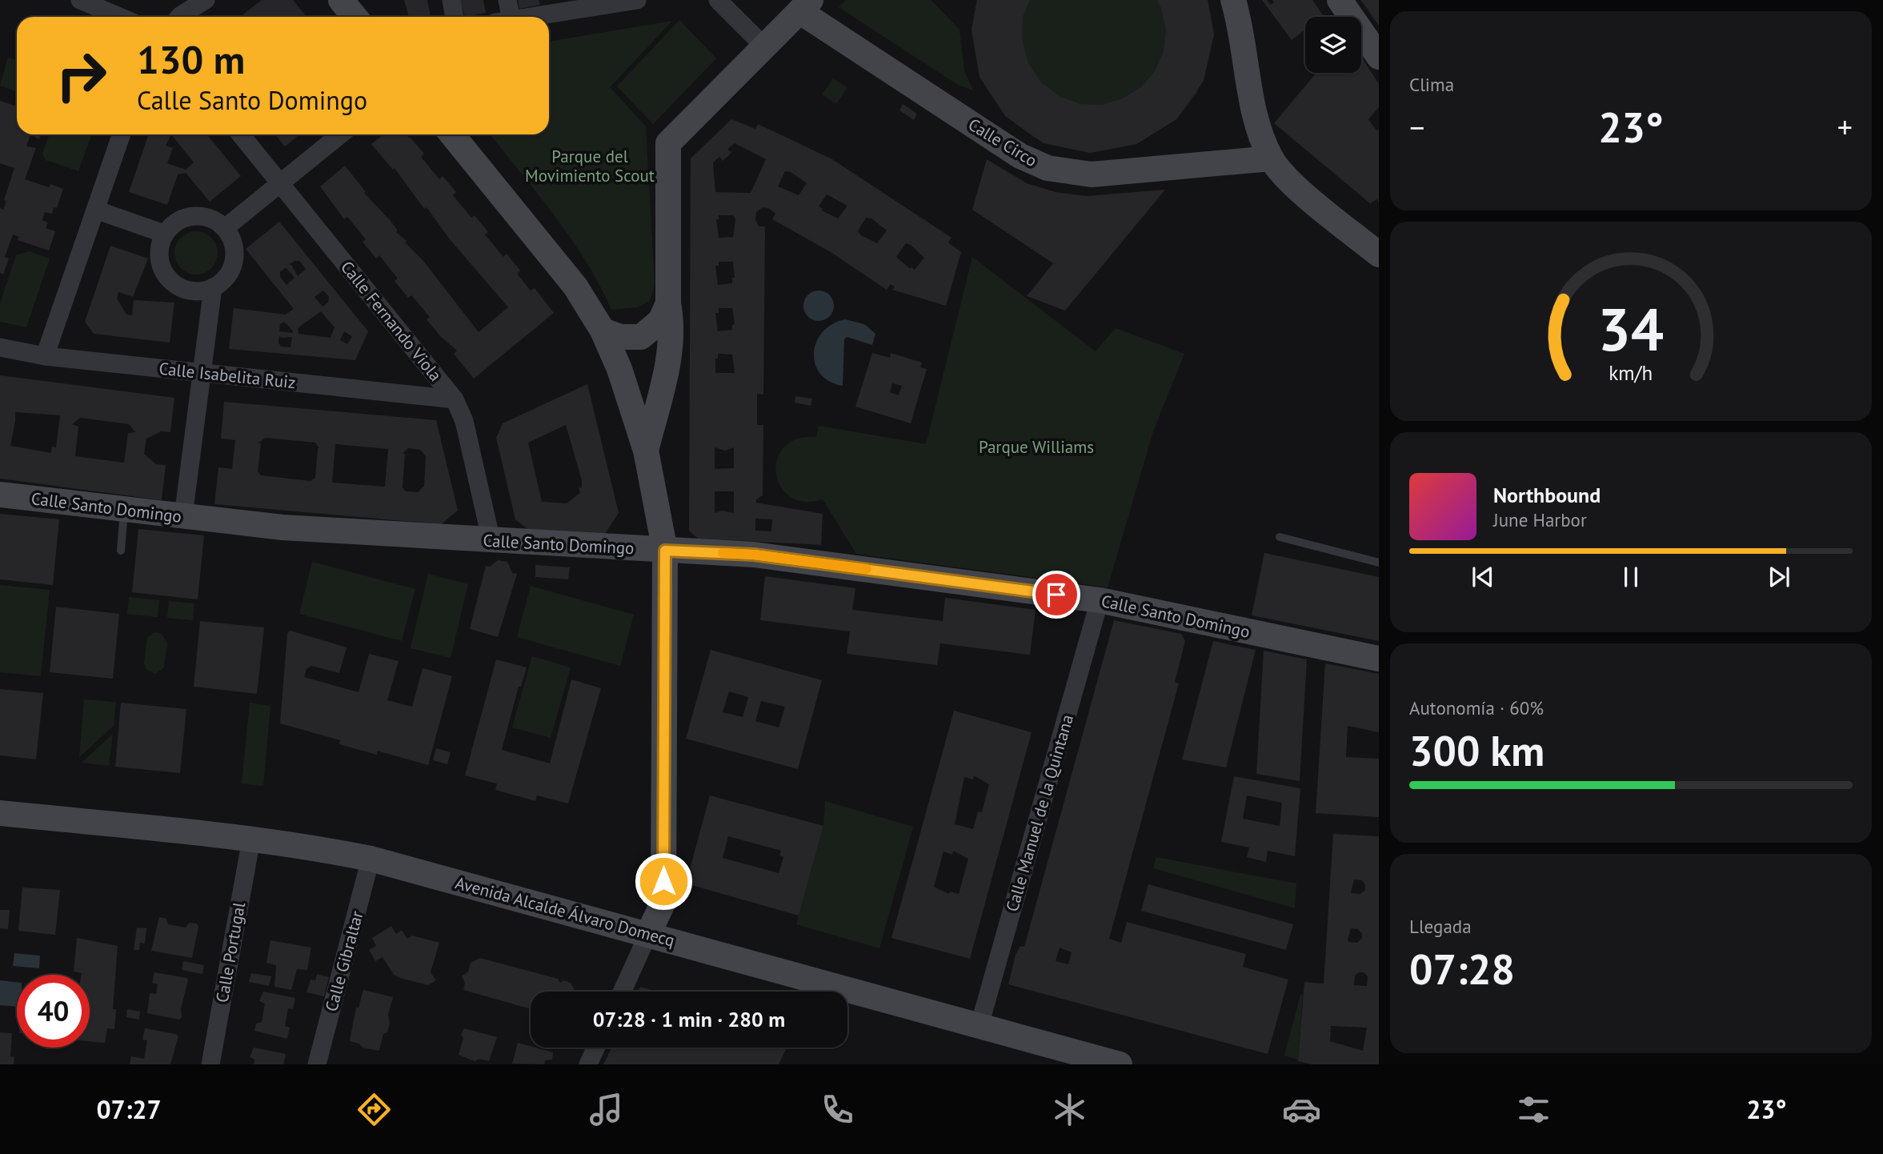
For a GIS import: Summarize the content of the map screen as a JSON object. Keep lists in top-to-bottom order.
{
  "streets": {
    "street": [
      "Calle Circo",
      "Calle Fernando Viola",
      "Calle Isabelita Ruiz",
      "Calle Santo Domingo",
      "Calle Manuel de la Quintana",
      "Avenida Alcalde Álvaro Domecq",
      "Calle Portugal",
      "Calle Gibraltar"
    ]
  },
  "crossings": [
    ["Calle Fernando Viola", "Calle Isabelita Ruiz"],
    ["Calle Fernando Viola", "Calle Santo Domingo"],
    ["Calle Santo Domingo", "Calle Manuel de la Quintana"],
    ["Calle Manuel de la Quintana", "Avenida Alcalde Álvaro Domecq"],
    ["Avenida Alcalde Álvaro Domecq", "Calle Portugal"],
    ["Avenida Alcalde Álvaro Domecq", "Calle Gibraltar"]
  ],
  "parks": ["Parque del Movimiento Scout", "Parque Williams"],
  "page": {
    "tile": [
      "Clima",
      ["Autonomía · 60%", "300 km"],
      ["Llegada", "07:28"]
    ],
    "turn": ["130 m", "Calle Santo Domingo"],
    "heat": ["−", "23°", "+"],
    "song": ["Northbound", "June Harbor"],
    "limit": "40",
    "trip": "07:28 · 1 min · 280 m",
    "tabs": ["07:27", "23°"],
    "gauge": ["34", "km/h"]
  }
}
